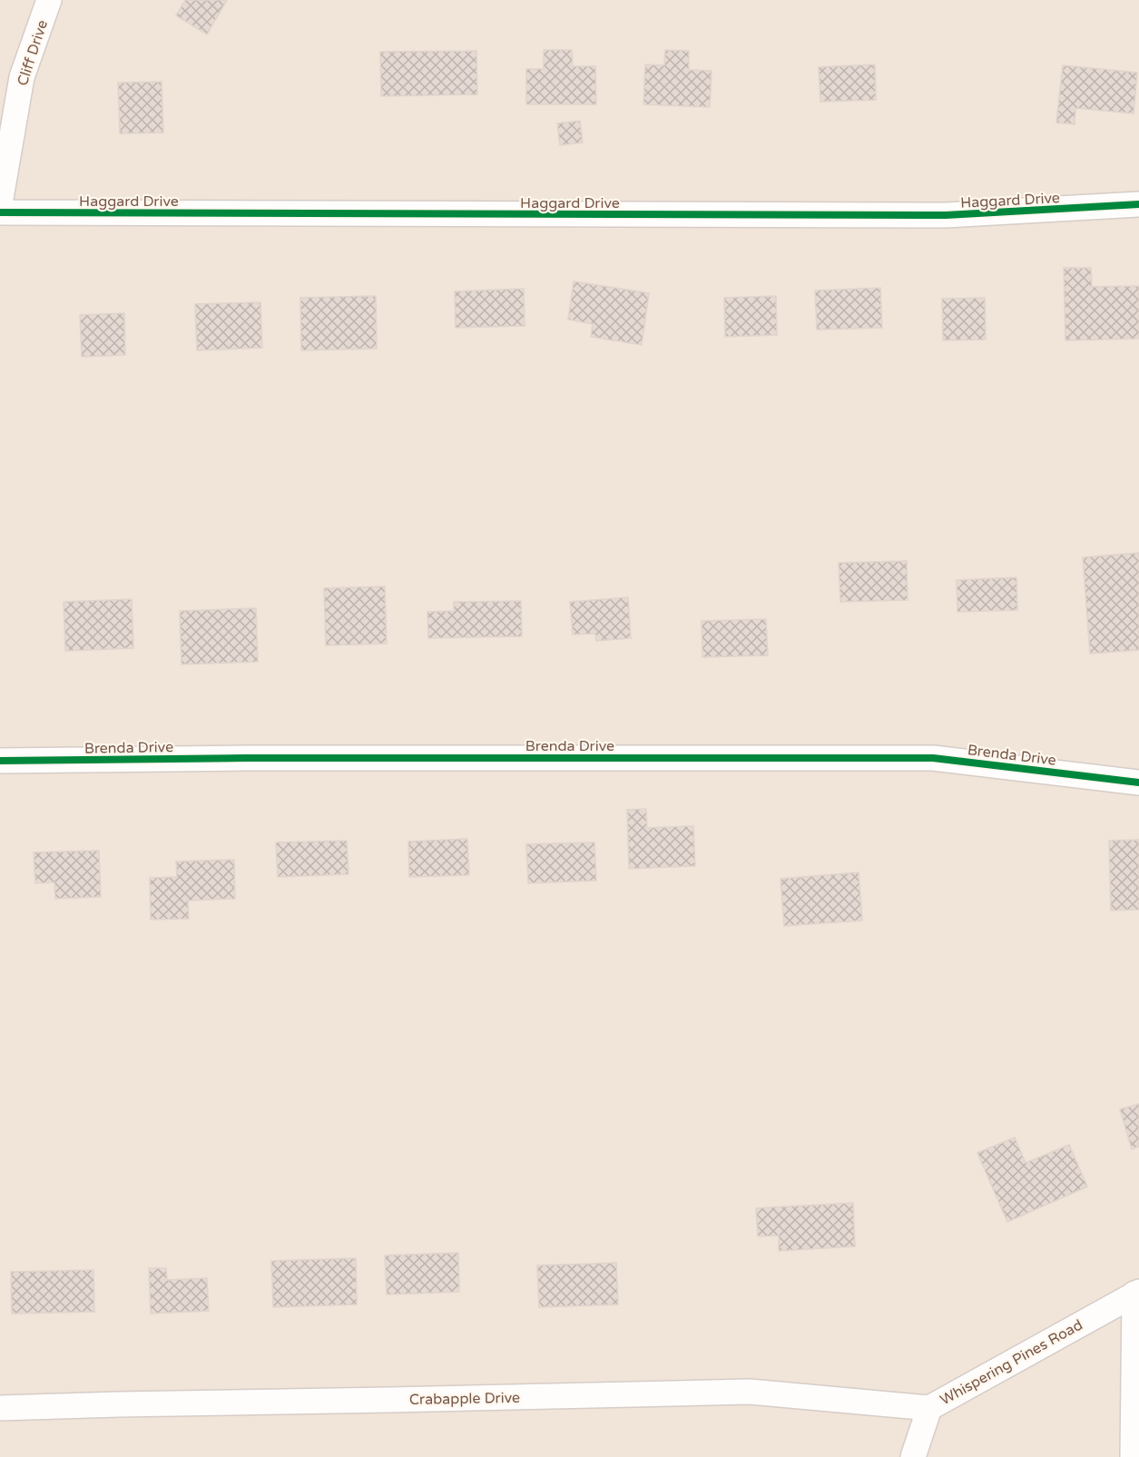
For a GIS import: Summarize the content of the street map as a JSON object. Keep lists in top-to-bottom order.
{
  "streets": {
    "street": [
      "Cliff Drive",
      "Haggard Drive",
      "Brenda Drive",
      "Whispering Pines Road",
      "Crabapple Drive"
    ]
  },
  "crossings": [
    ["Whispering Pines Road", "Crabapple Drive"]
  ]
}
